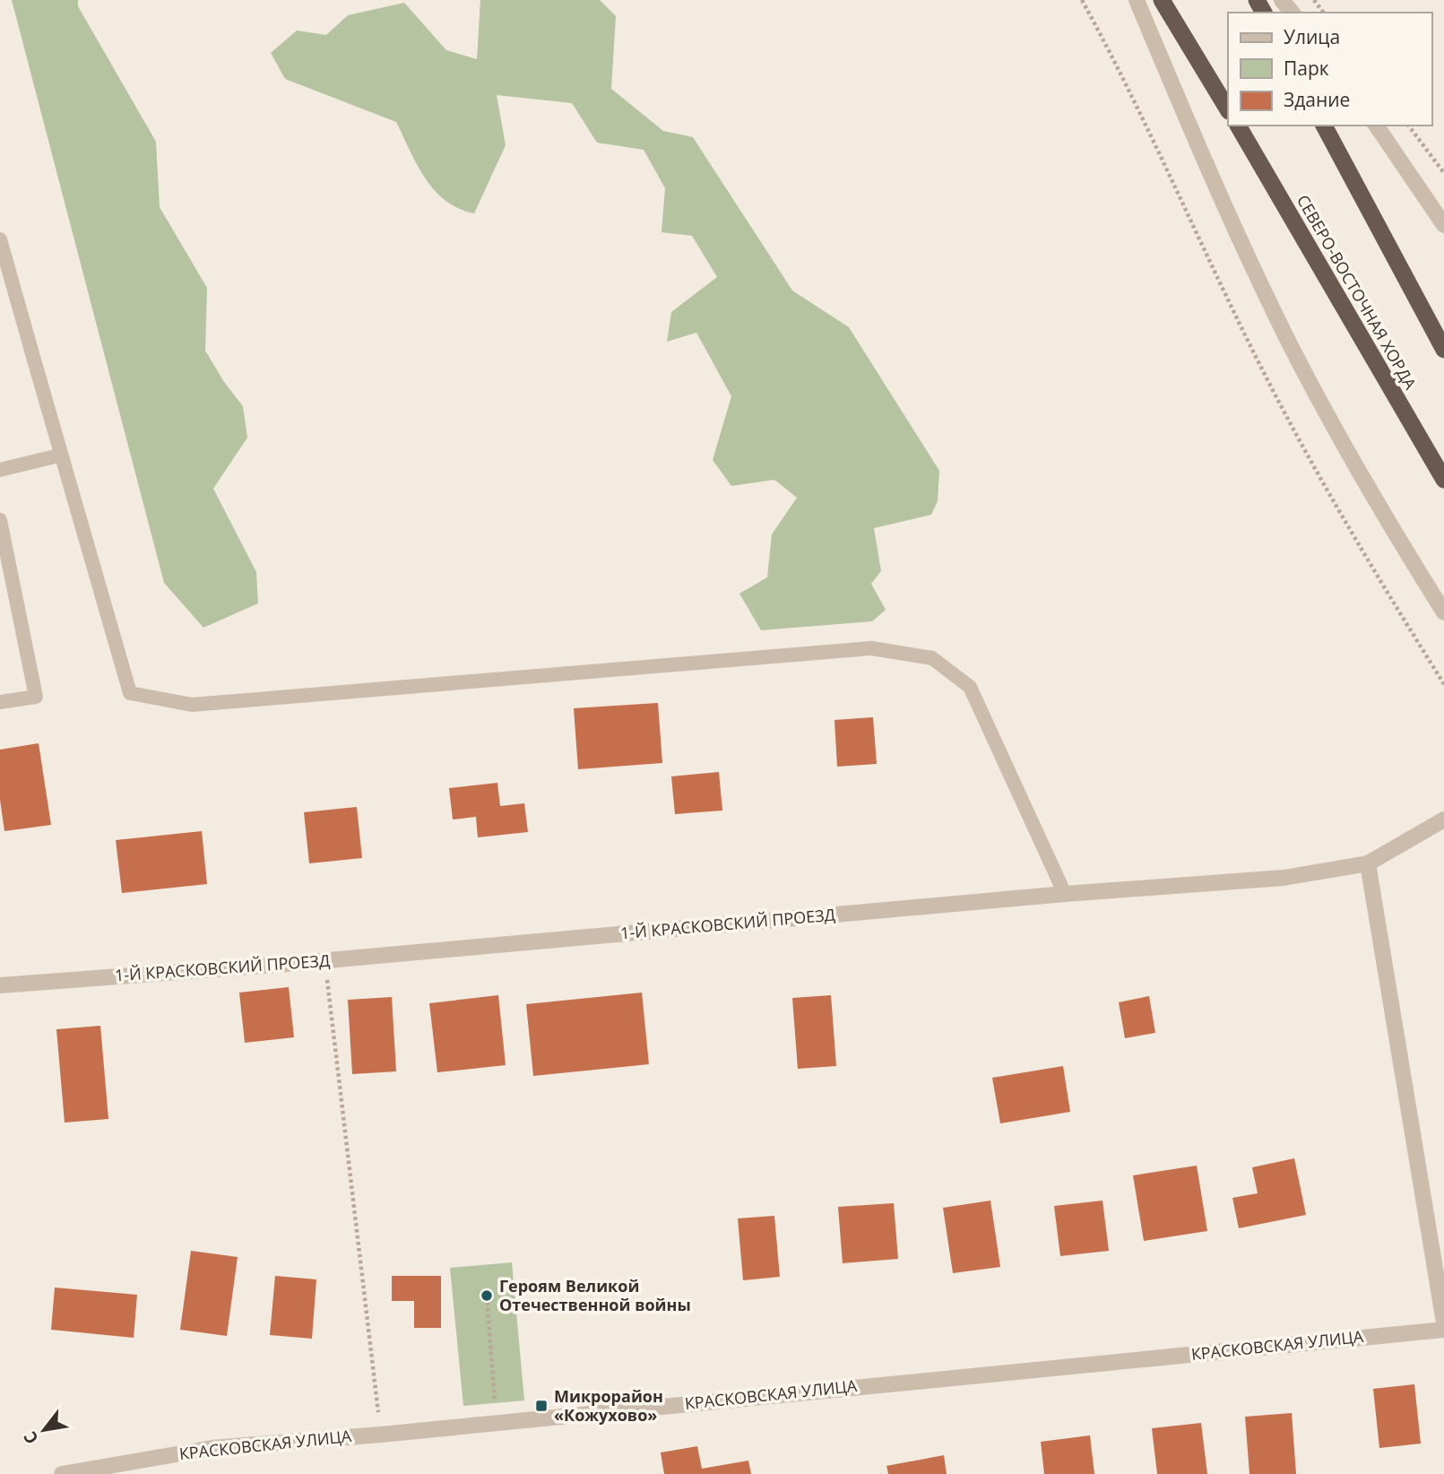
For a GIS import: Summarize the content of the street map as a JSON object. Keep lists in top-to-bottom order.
{
  "streets": {
    "highway": ["СЕВЕРО-ВОСТОЧНАЯ ХОРДА"],
    "street": ["1-Й КРАСКОВСКИЙ ПРОЕЗД", "КРАСКОВСКАЯ УЛИЦА"]
  },
  "places": {
    "other": ["Героям Великой Отечественной войны"],
    "transit": ["Микрорайон «Кожухово»"]
  },
  "legend": ["Улица", "Парк", "Здание"],
  "north": "bottom left"
}
